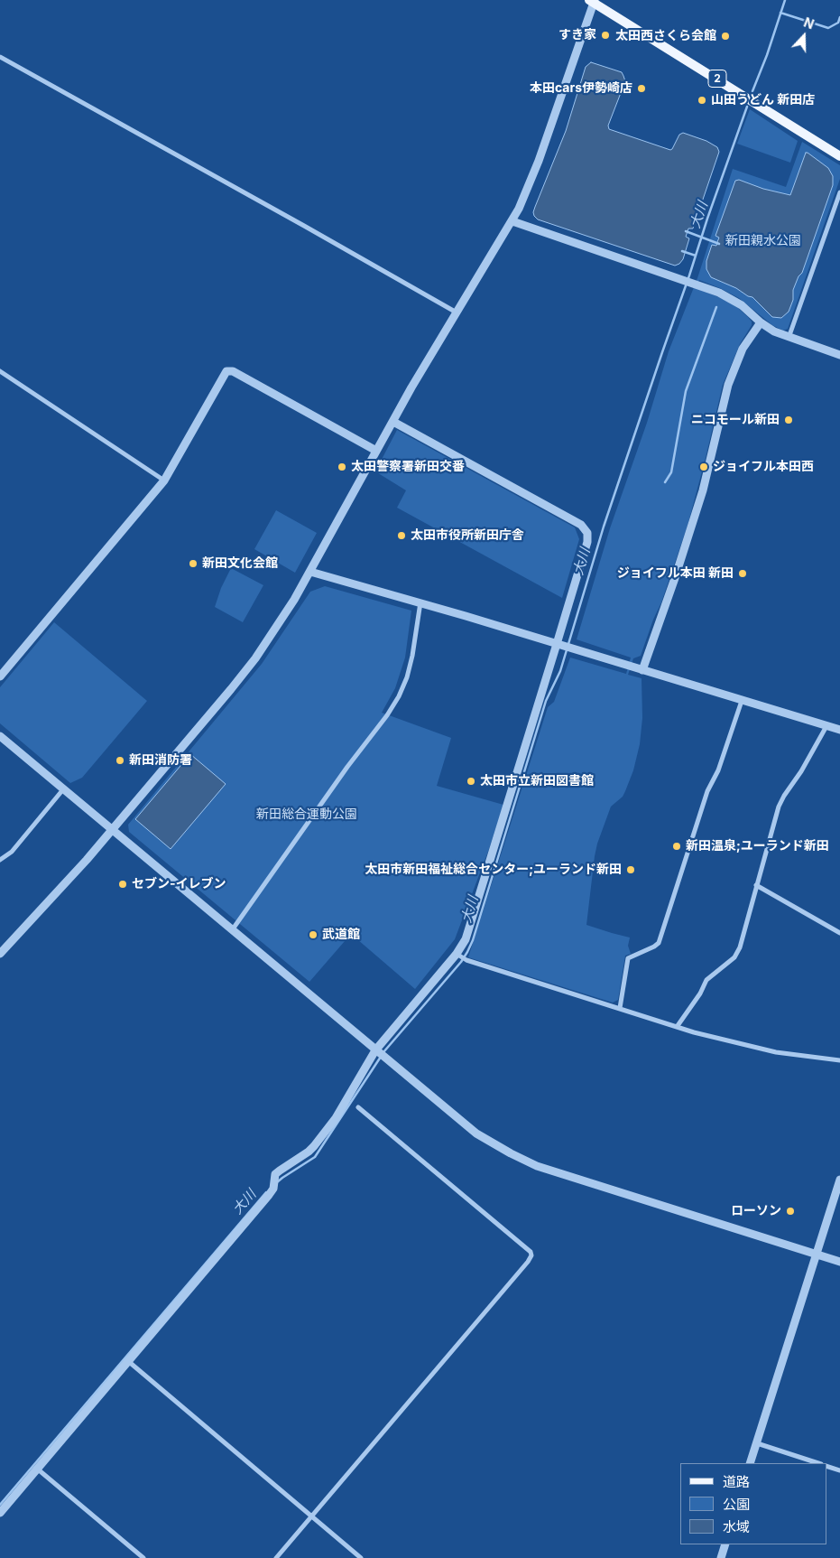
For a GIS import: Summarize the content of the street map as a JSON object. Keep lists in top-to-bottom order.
{
  "streets": {
    "main road": ["2"]
  },
  "water": ["大川"],
  "parks": ["新田親水公園", "新田総合運動公園"],
  "places": [
    "すき家",
    "太田西さくら会館",
    "本田cars伊勢崎店",
    "山田うどん 新田店",
    "ニコモール新田",
    "太田警察署新田交番",
    "ジョイフル本田西",
    "太田市役所新田庁舎",
    "新田文化会館",
    "ジョイフル本田 新田",
    "新田消防署",
    "太田市立新田図書館",
    "新田温泉;ユーランド新田",
    "太田市新田福祉総合センター;ユーランド新田",
    "セブン-イレブン",
    "武道館",
    "ローソン"
  ],
  "legend": ["道路", "公園", "水域"],
  "north": "top"
}
